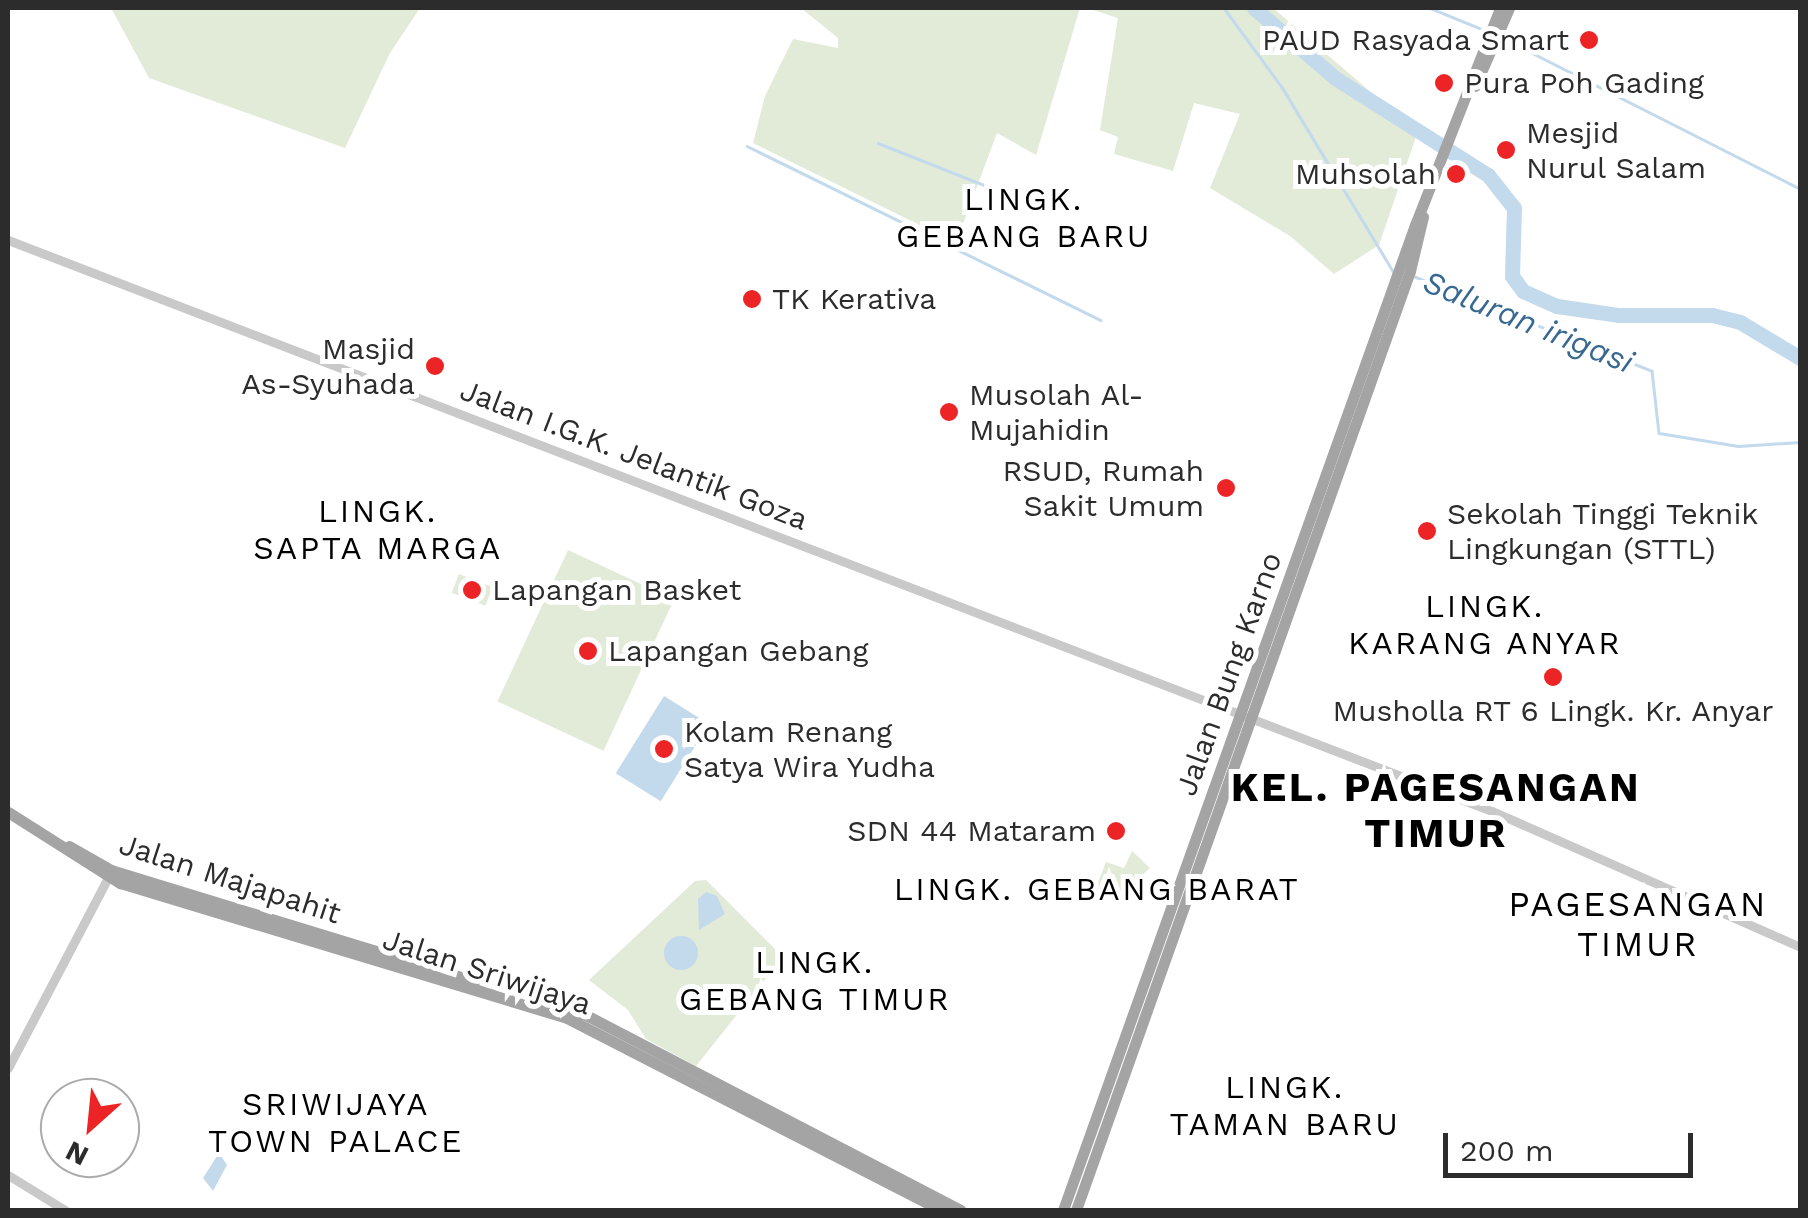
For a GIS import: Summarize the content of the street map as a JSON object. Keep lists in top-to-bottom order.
{
  "streets": {
    "main road": ["Jalan Bung Karno", "Jalan Majapahit"],
    "street": ["Jalan I.G.K. Jelantik Goza"]
  },
  "crossings": [
    ["Jalan I.G.K. Jelantik Goza", "Jalan Bung Karno"]
  ],
  "districts": [
    "LINGK. GEBANG BARU",
    "LINGK. SAPTA MARGA",
    "LINGK. KARANG ANYAR",
    "KEL. PAGESANGAN TIMUR",
    "LINGK. GEBANG BARAT",
    "PAGESANGAN TIMUR",
    "LINGK. GEBANG TIMUR",
    "LINGK. TAMAN BARU",
    "SRIWIJAYA TOWN PALACE"
  ],
  "water": ["Saluran irigasi"],
  "places": [
    "PAUD Rasyada Smart",
    "Pura Poh Gading",
    "Mesjid Nurul Salam",
    "Muhsolah",
    "TK Kerativa",
    "Masjid As-Syuhada",
    "Musolah Al- Mujahidin",
    "RSUD, Rumah Sakit Umum",
    "Sekolah Tinggi Teknik Lingkungan (STTL)",
    "Lapangan Basket",
    "Lapangan Gebang",
    "Musholla RT 6 Lingk. Kr. Anyar",
    "Kolam Renang Satya Wira Yudha",
    "SDN 44 Mataram"
  ],
  "scale_bar": "200 m",
  "north": "bottom left"
}
